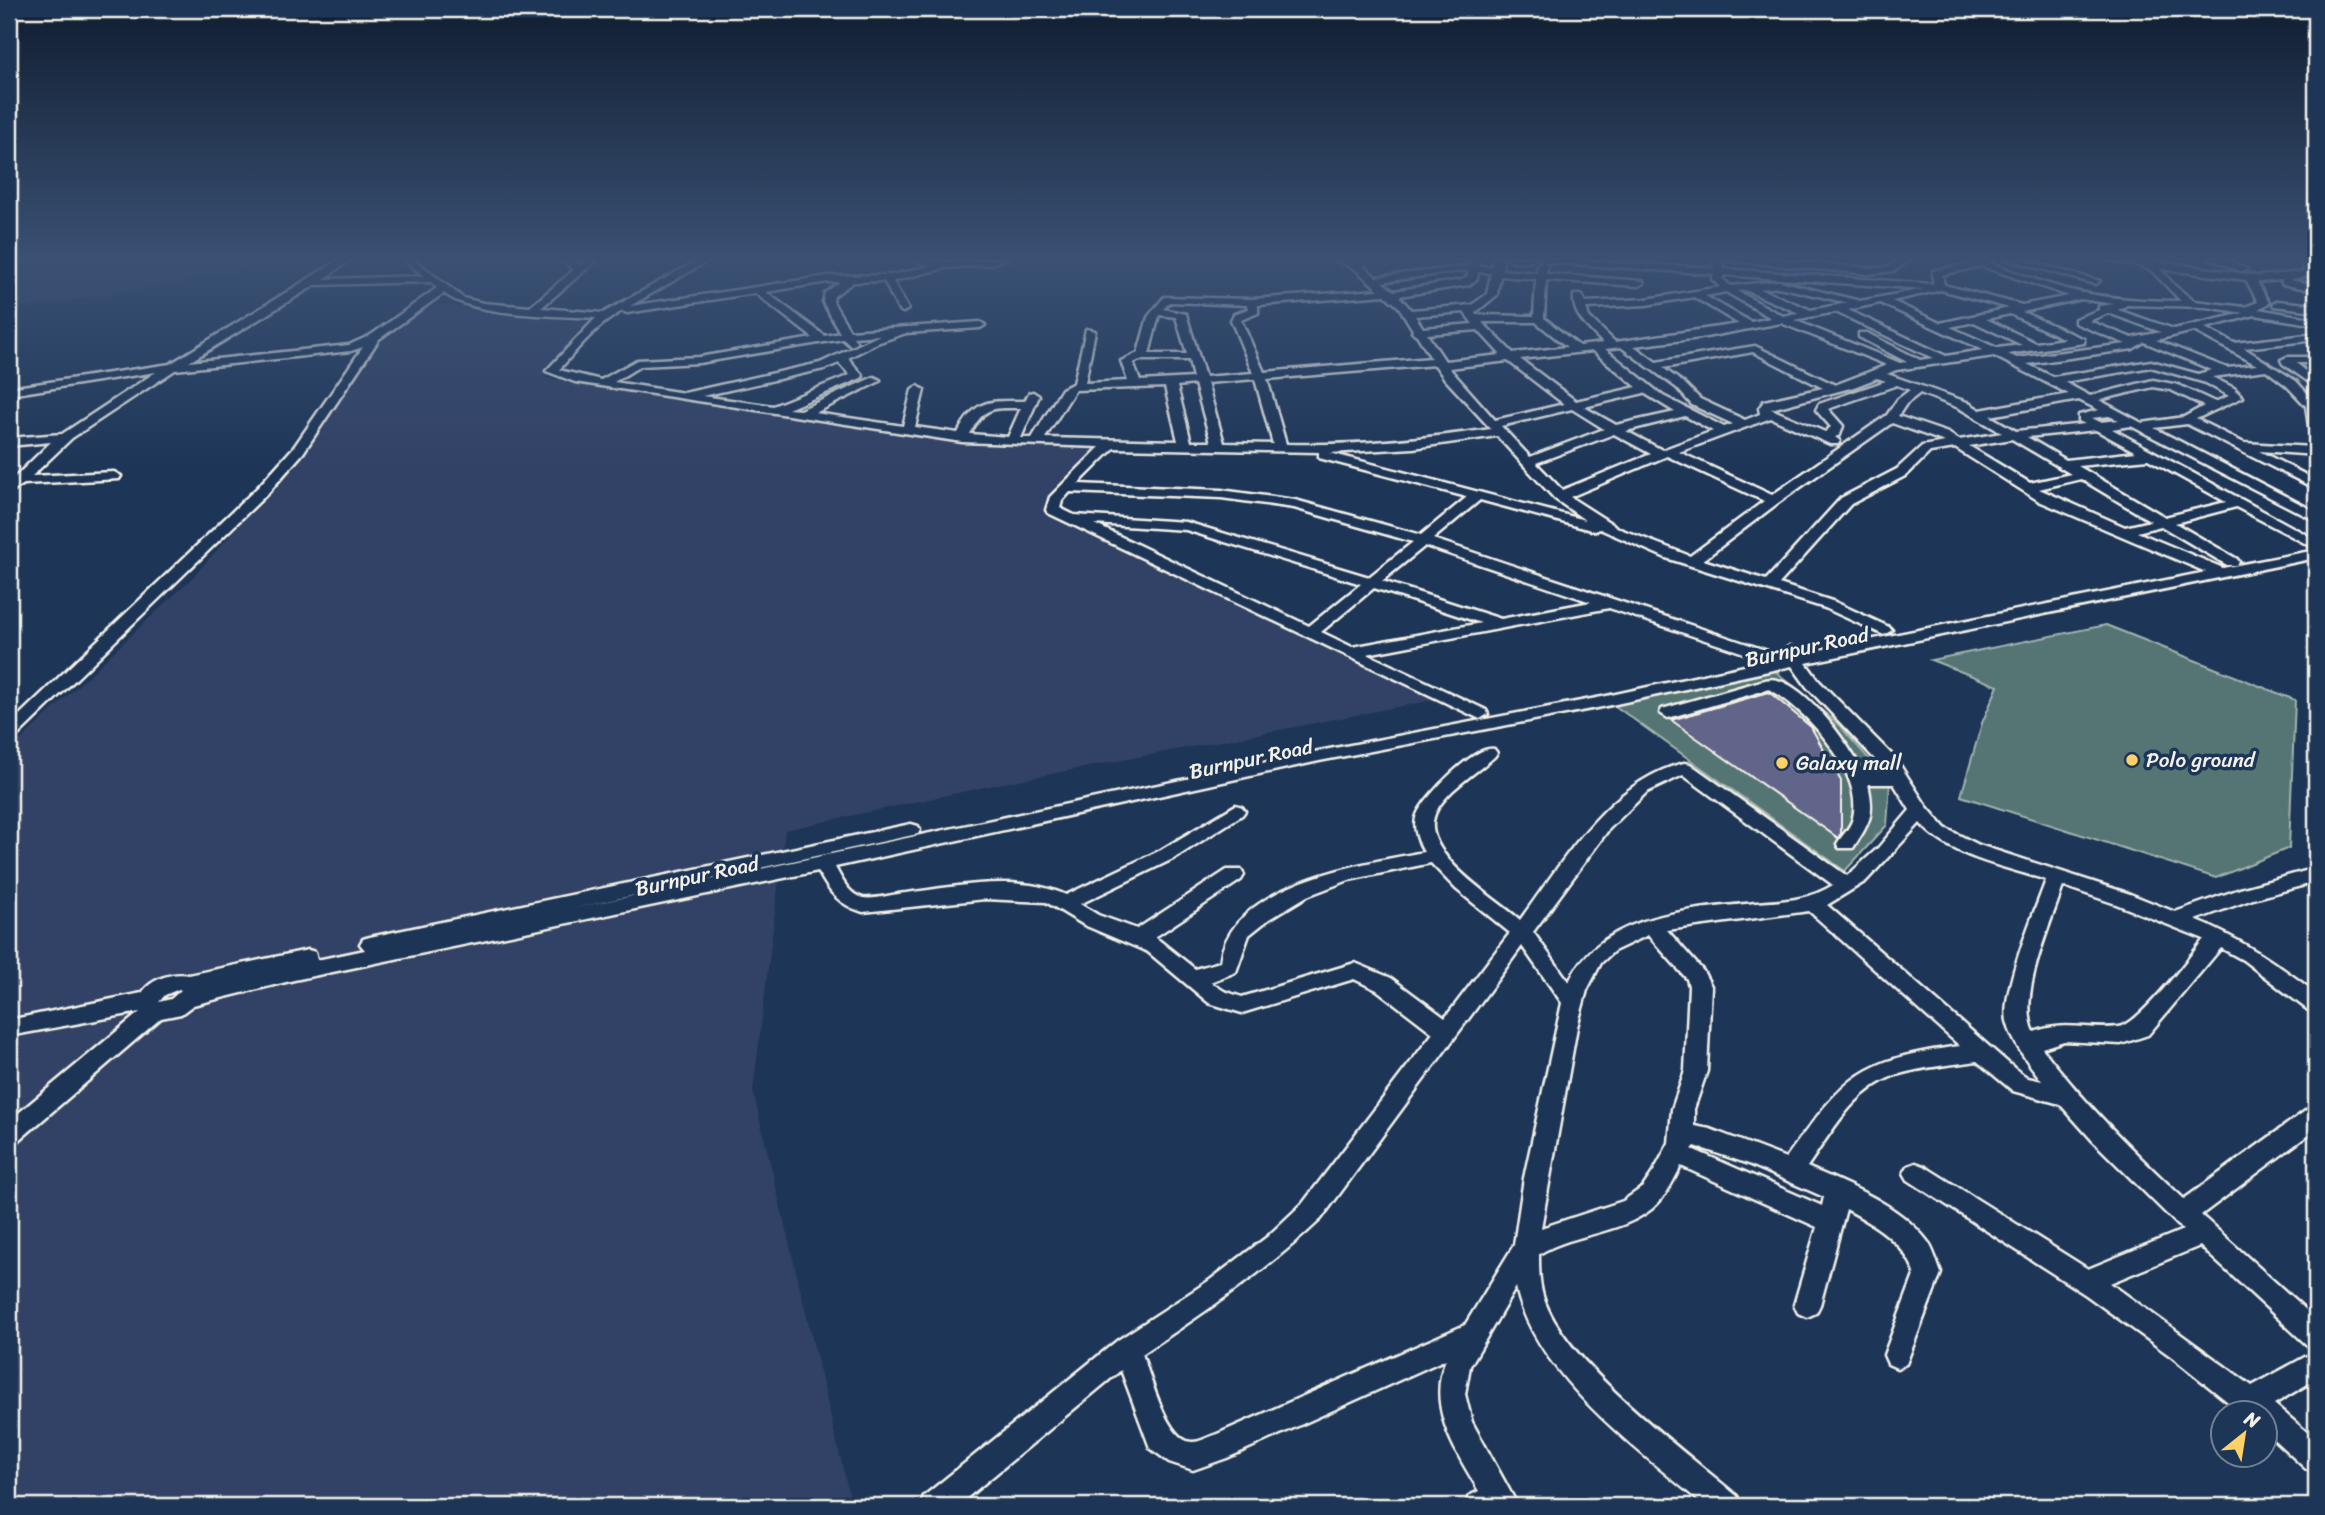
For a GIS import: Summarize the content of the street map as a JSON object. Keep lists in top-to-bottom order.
{
  "streets": {
    "street": ["Burnpur Road"]
  },
  "places": ["Polo ground", "Galaxy mall"],
  "north": "top right"
}
